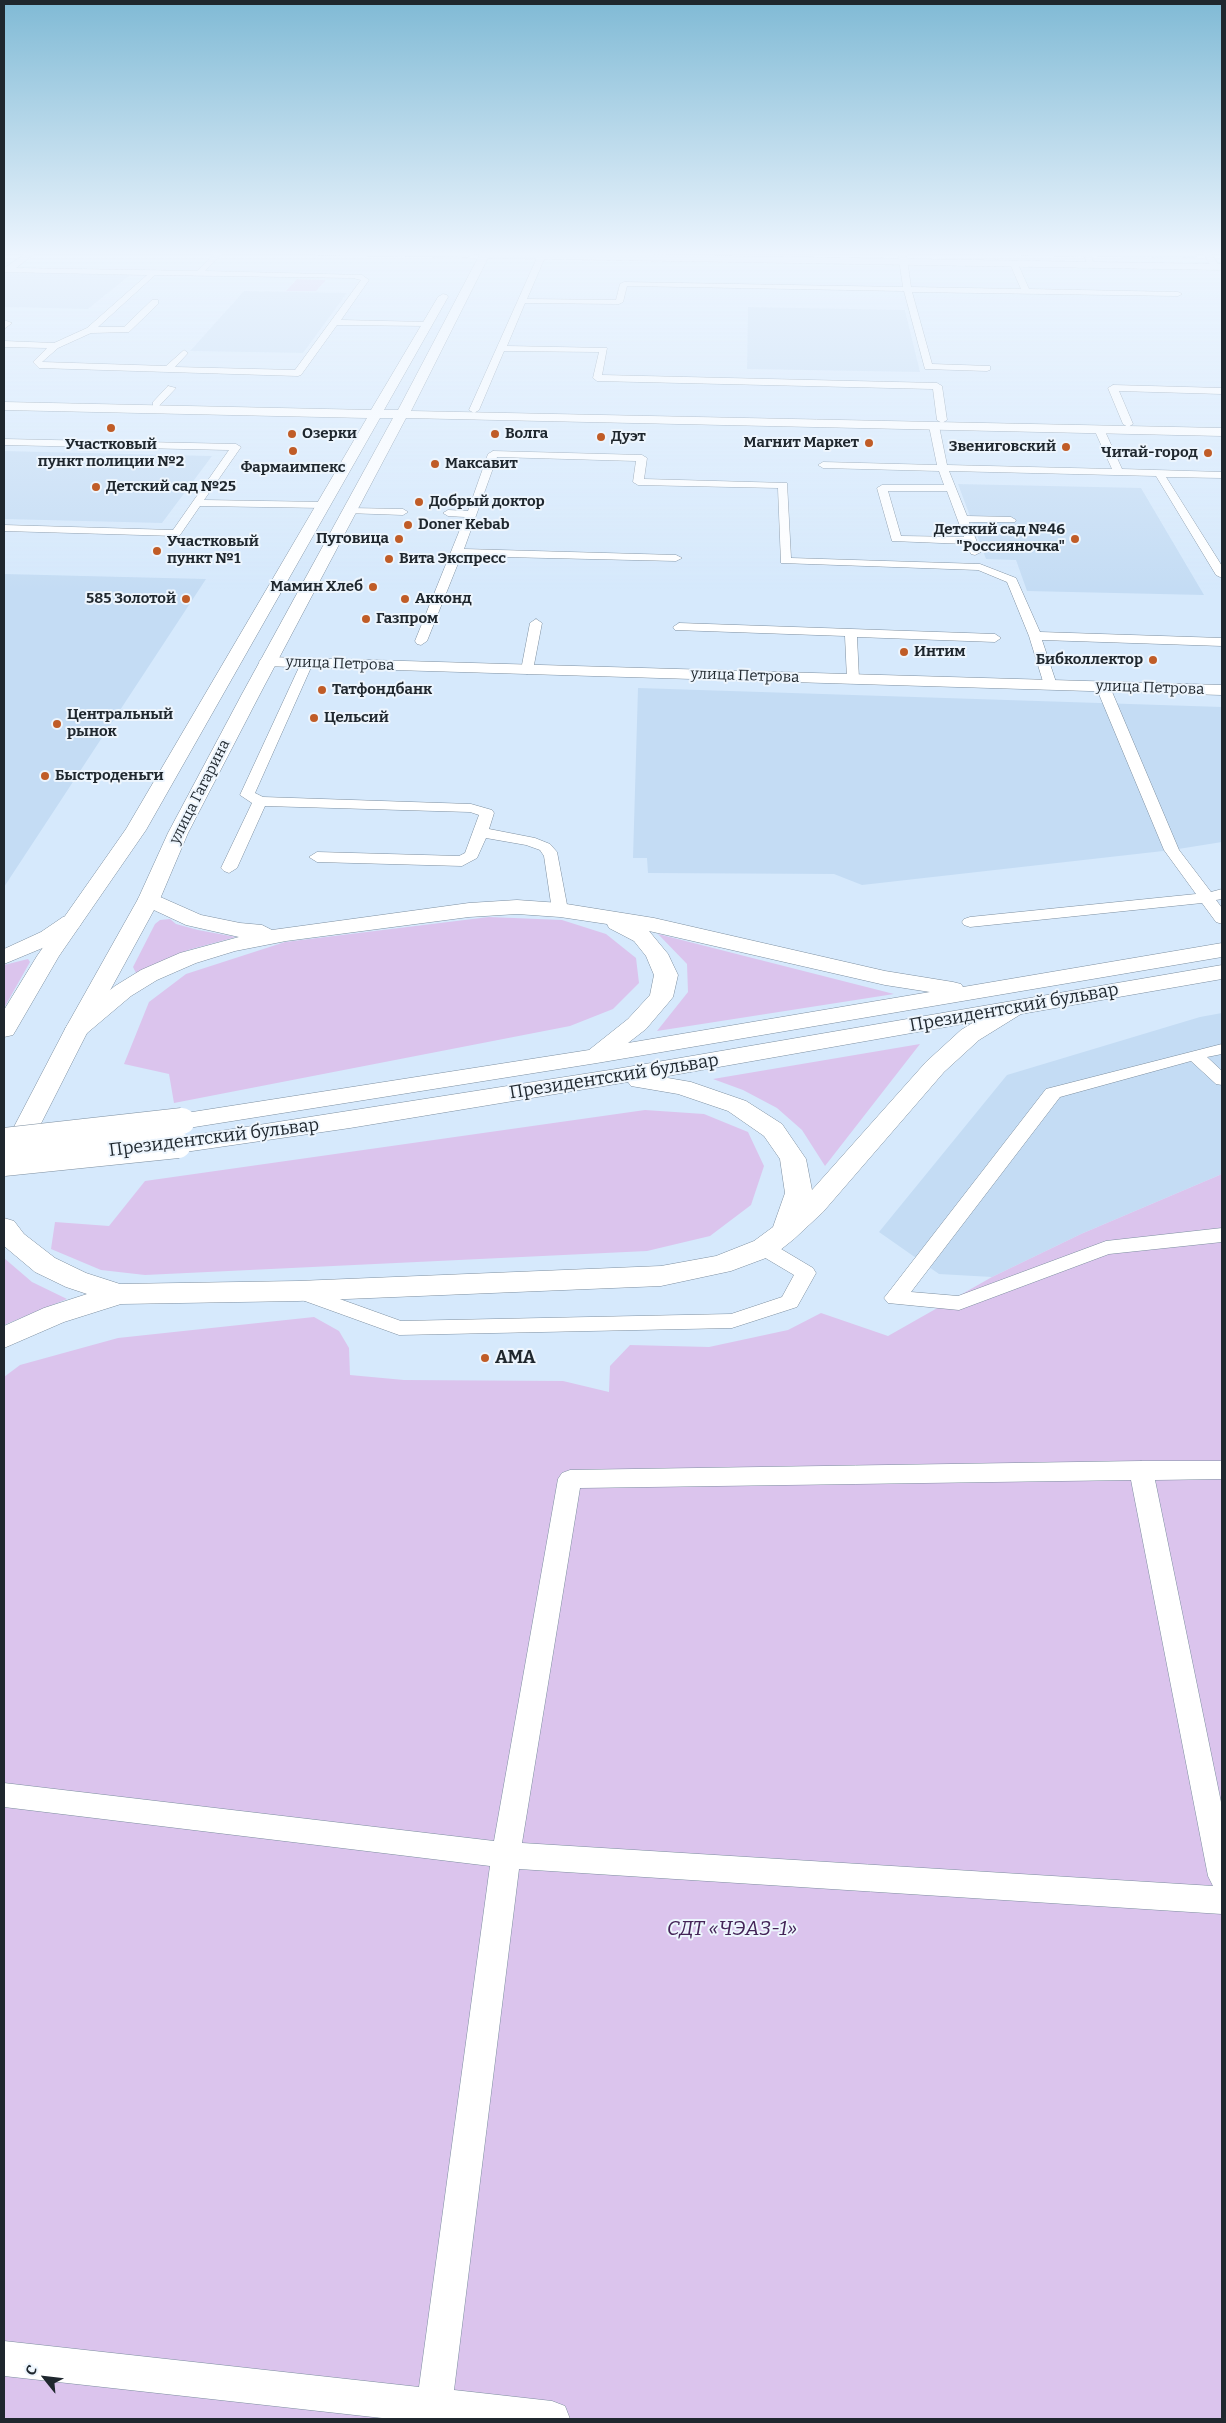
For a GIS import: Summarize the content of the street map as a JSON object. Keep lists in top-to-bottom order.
{
  "streets": {
    "main road": ["улица Петрова", "улица Гагарина", "Президентский бульвар"]
  },
  "crossings": [
    ["улица Петрова", "улица Гагарина"]
  ],
  "parks": ["СДТ «ЧЭАЗ-1»"],
  "places": [
    "Участковый пункт полиции №2",
    "Озерки",
    "Волга",
    "Дуэт",
    "Магнит Маркет",
    "Звениговский",
    "Фармаимпекс",
    "Читай-город",
    "Максавит",
    "Детский сад №25",
    "Добрый доктор",
    "Doner Kebab",
    "Пуговица",
    "Детский сад №46 \"Россияночка\"",
    "Участковый пункт №1",
    "Вита Экспресс",
    "Мамин Хлеб",
    "585 Золотой",
    "Акконд",
    "Газпром",
    "Интим",
    "Бибколлектор",
    "Татфондбанк",
    "Цельсий",
    "Центральный рынок",
    "Быстроденьги",
    "АМА"
  ],
  "north": "top left"
}
